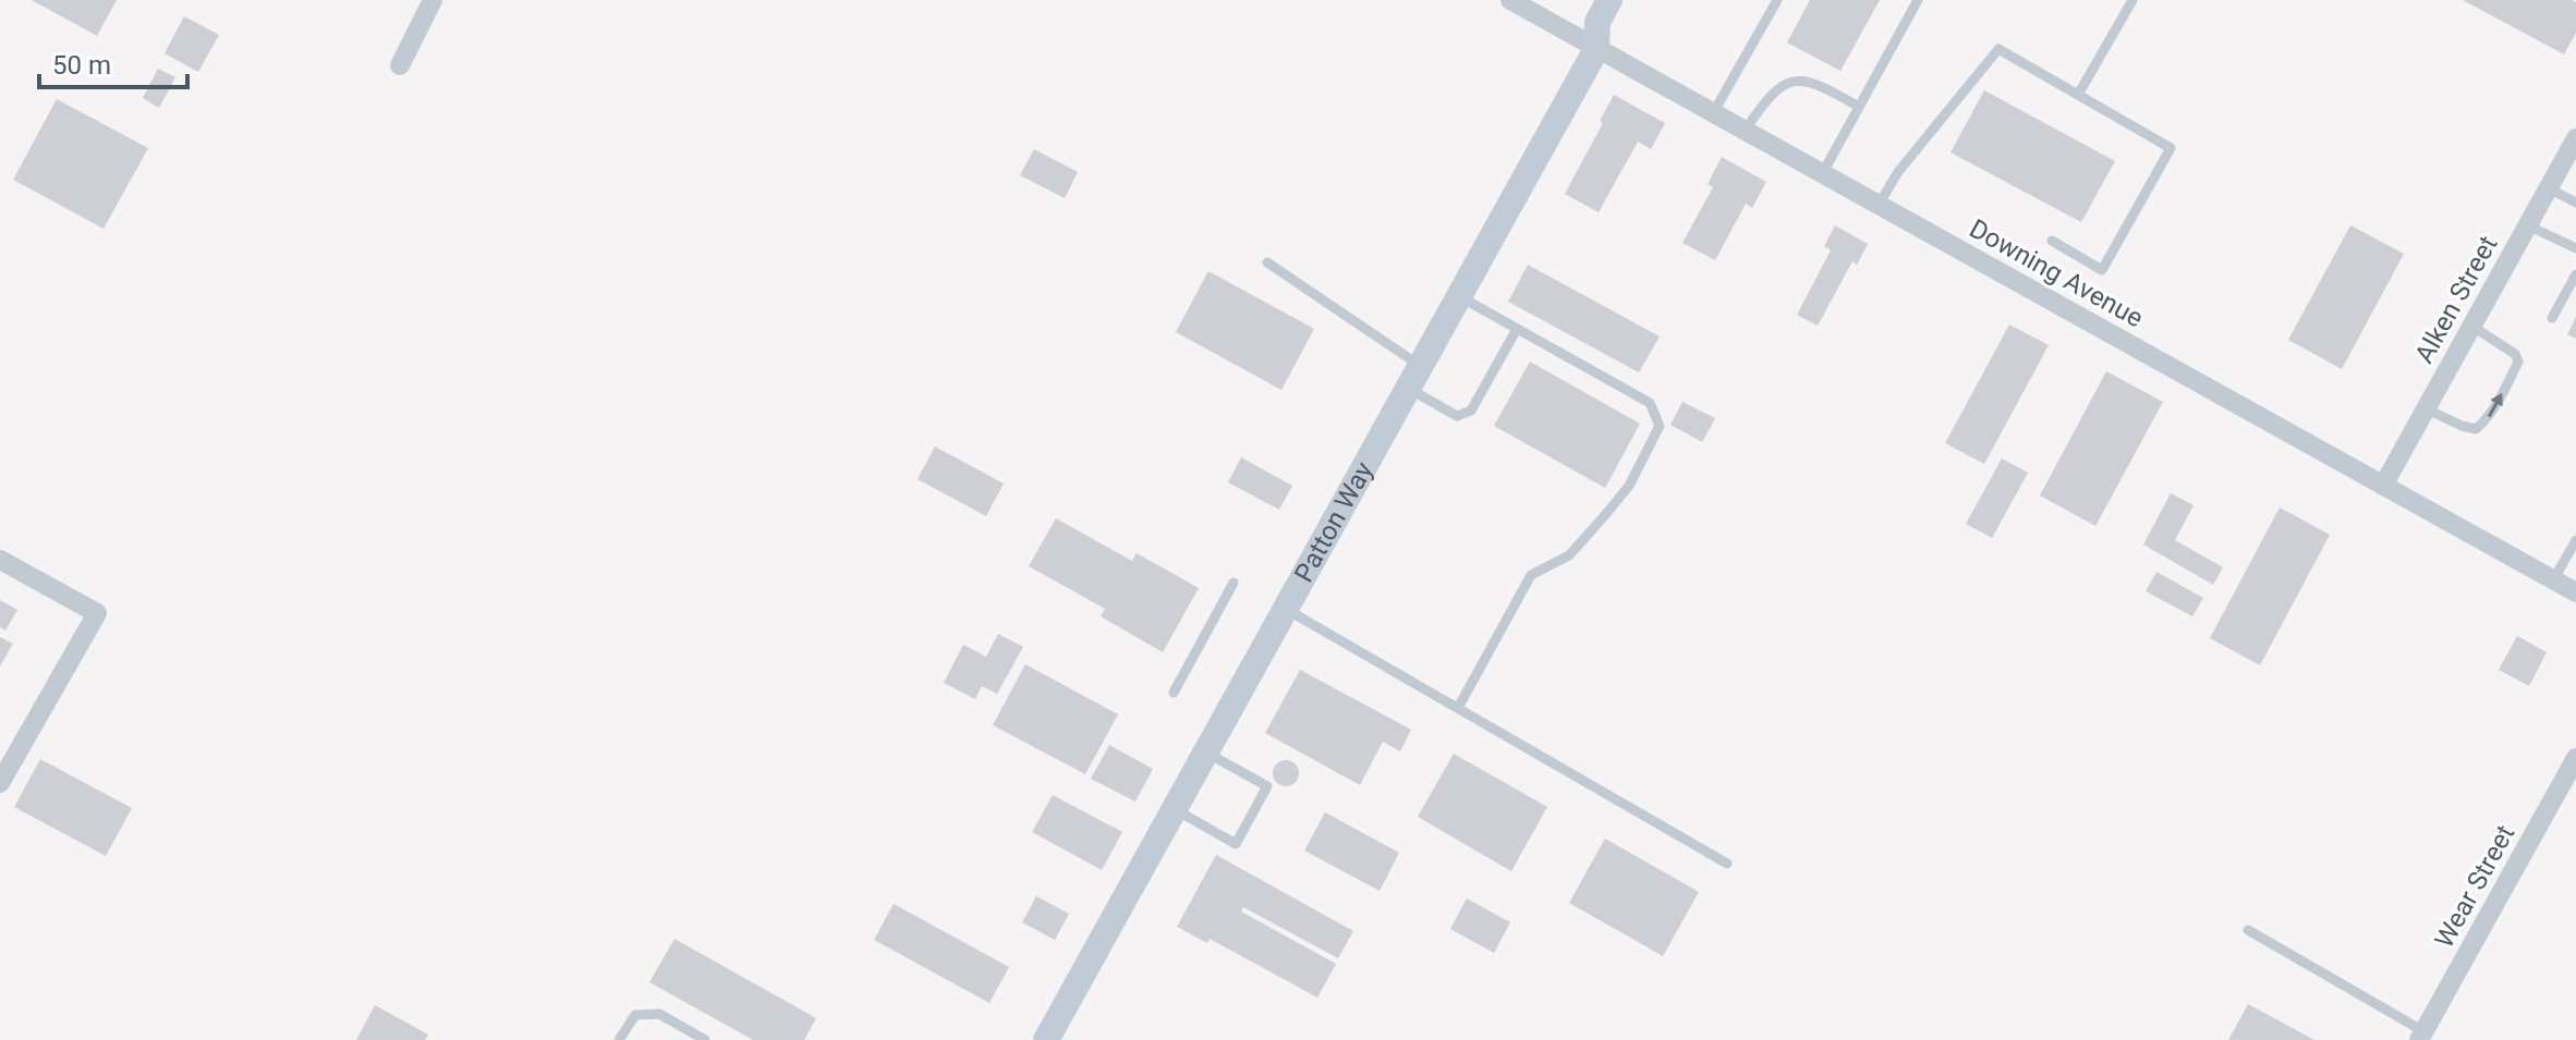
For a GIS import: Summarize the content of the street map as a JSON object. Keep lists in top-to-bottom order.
{
  "streets": {
    "street": [
      "Downing Avenue",
      "Alken Street",
      "Patton Way",
      "Wear Street"
    ]
  },
  "crossings": [
    ["Downing Avenue", "Alken Street"],
    ["Downing Avenue", "Patton Way"]
  ],
  "scale_bar": "50 m"
}
